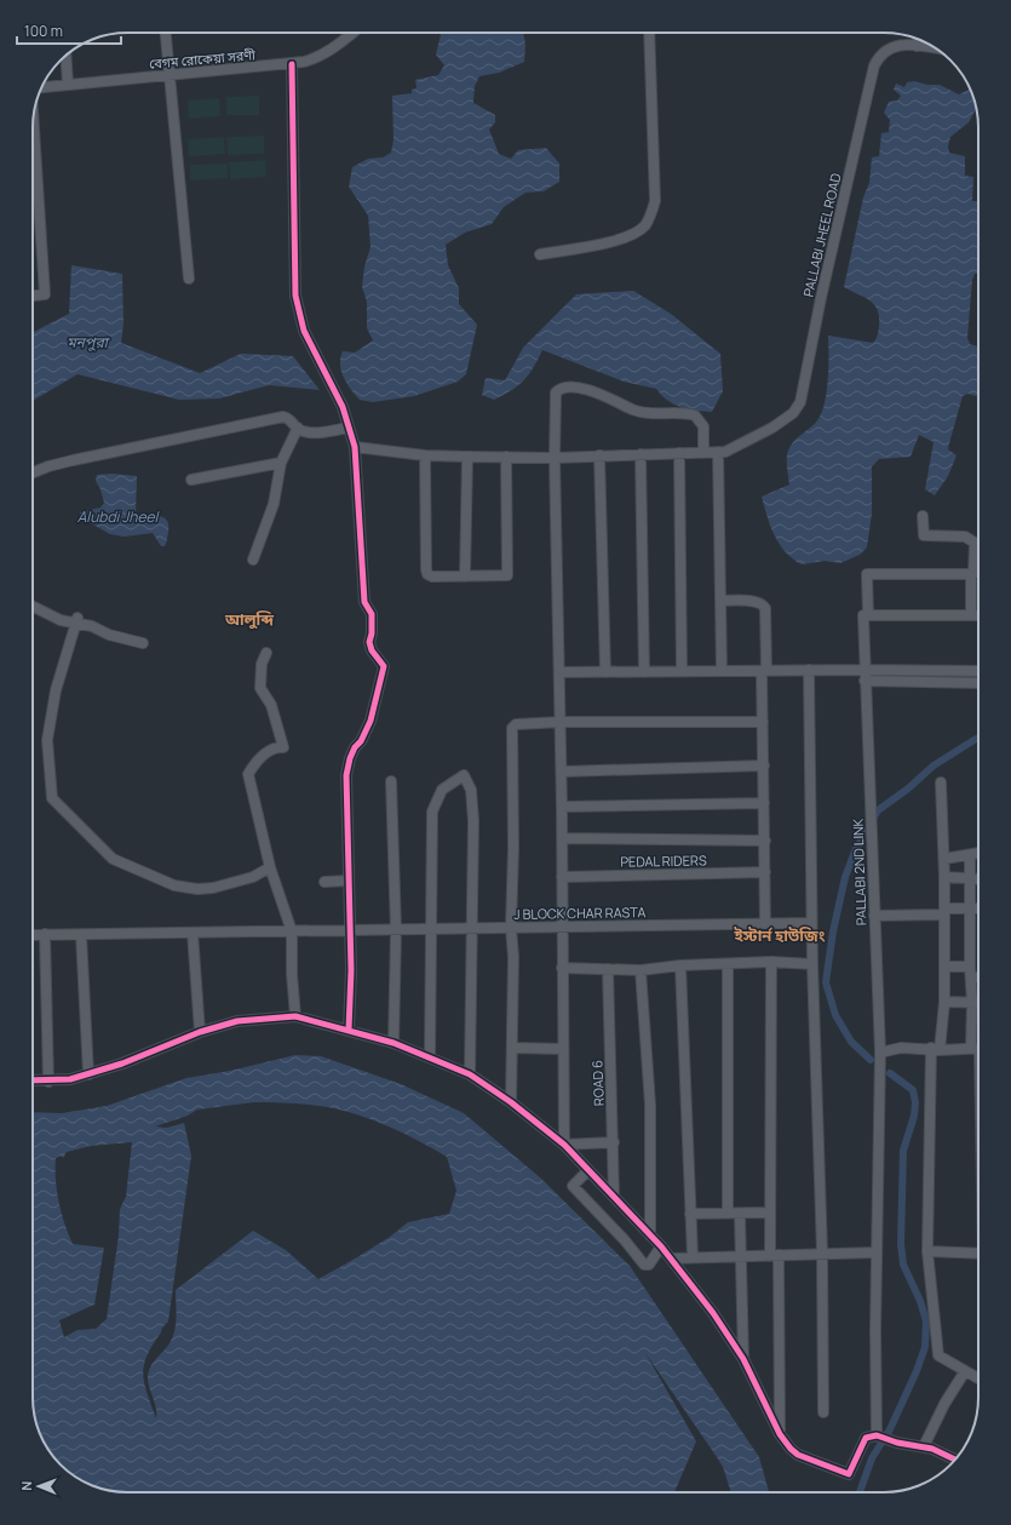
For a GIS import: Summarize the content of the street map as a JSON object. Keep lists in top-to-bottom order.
{
  "streets": {
    "street": [
      "বেগম রোকেয়া সরণী",
      "PALLABI JHEEL ROAD",
      "PEDAL RIDERS",
      "PALLABI 2ND LINK",
      "J BLOCK CHAR RASTA",
      "ROAD 6"
    ]
  },
  "districts": ["আলুব্দি", "ইস্টার্ন হাউজিং"],
  "water": ["মনপুরা", "Alubdi Jheel"],
  "scale_bar": "100 m",
  "north": "left"
}
